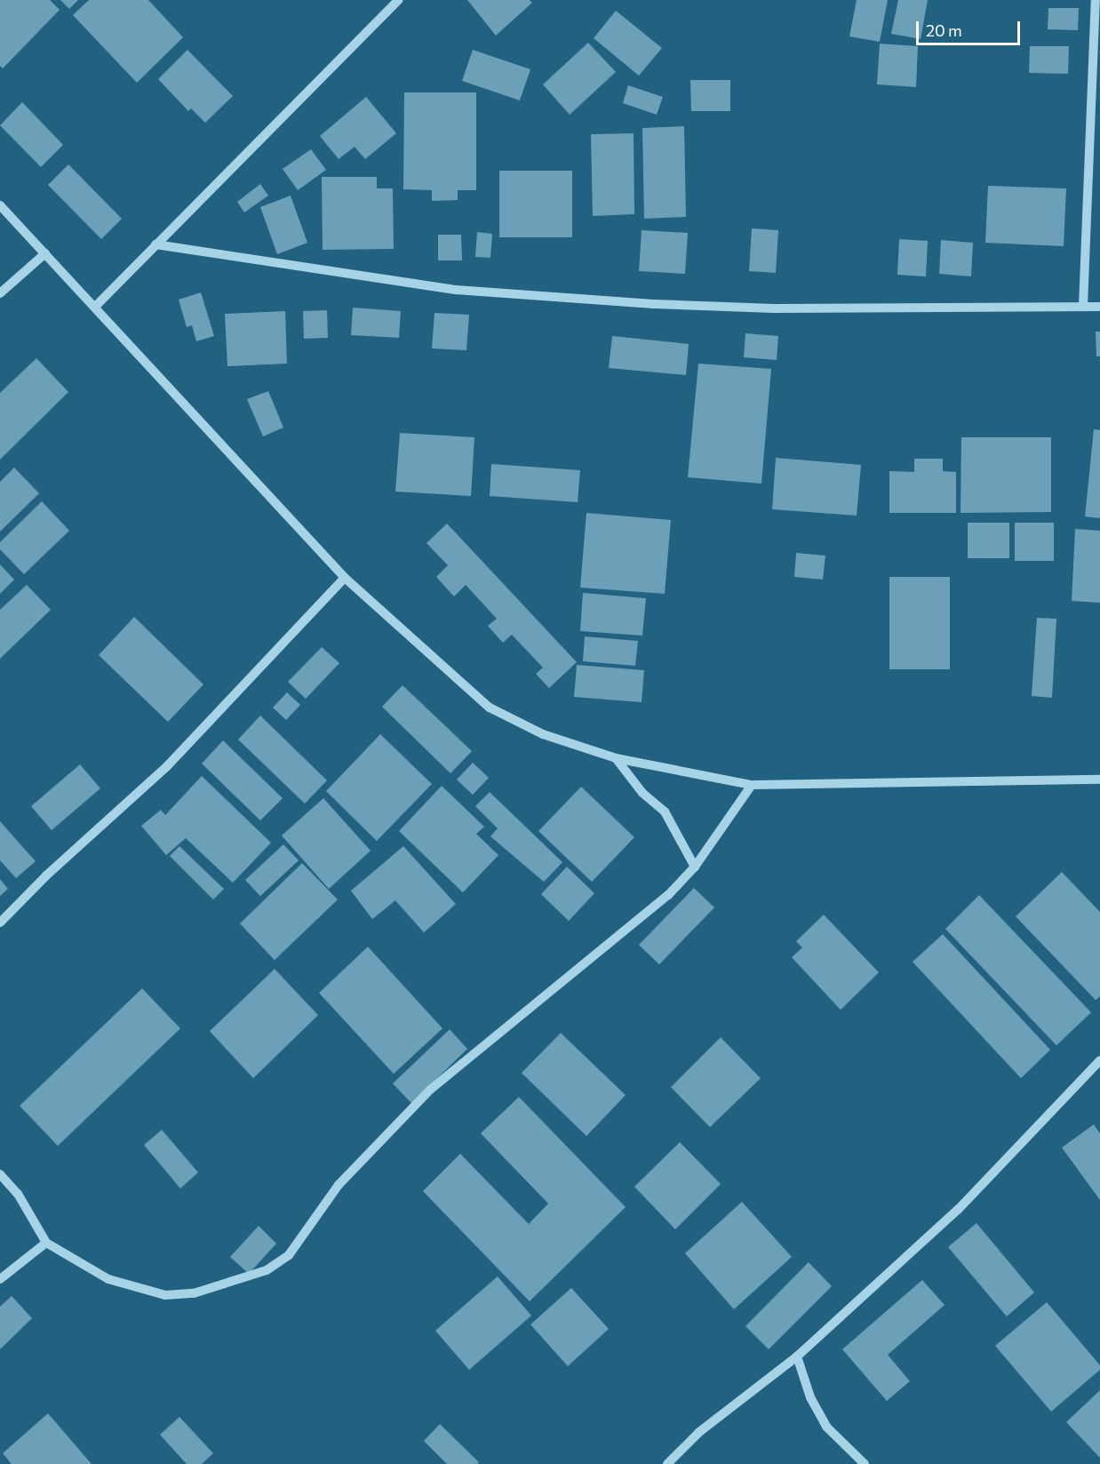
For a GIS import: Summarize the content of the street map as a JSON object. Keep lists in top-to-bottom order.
{
  "scale_bar": "20 m"
}
